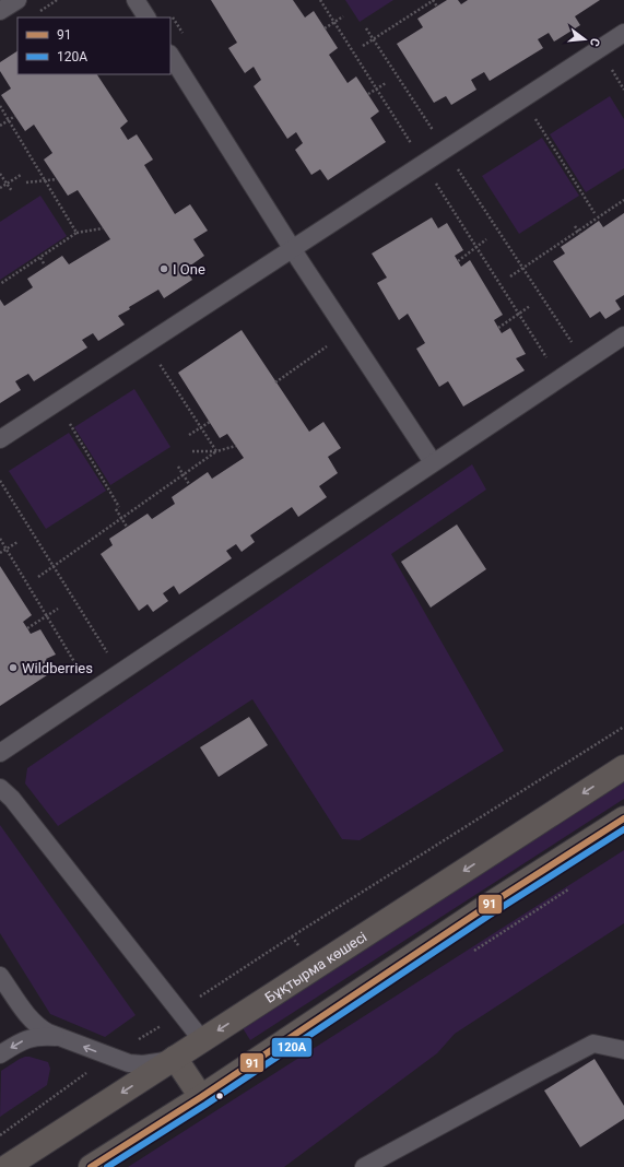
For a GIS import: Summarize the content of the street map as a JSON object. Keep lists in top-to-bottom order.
{
  "streets": {
    "main road": ["Бұқтырма көшесі"]
  },
  "places": ["I One", "Wildberries"],
  "lines": ["transit line 91", "transit line 120А"],
  "legend": ["91", "120А"],
  "north": "right"
}
